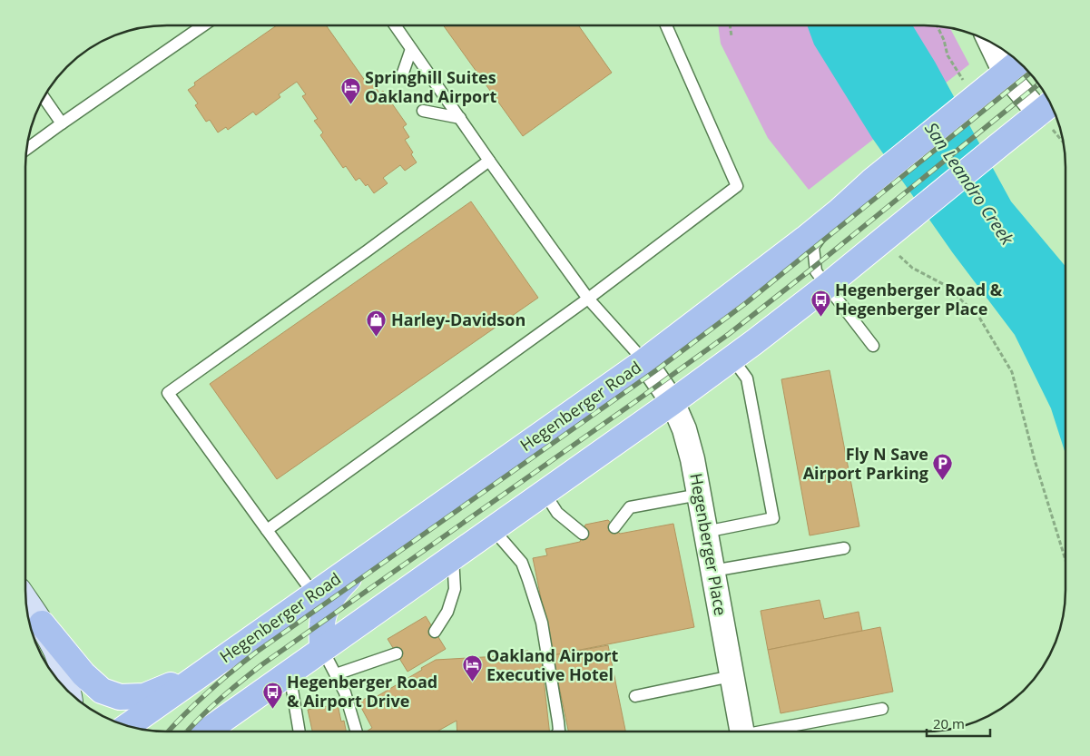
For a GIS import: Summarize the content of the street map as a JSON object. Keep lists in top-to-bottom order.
{
  "streets": {
    "main road": ["Hegenberger Road"],
    "street": ["Hegenberger Place"]
  },
  "crossings": [
    ["Hegenberger Road", "Hegenberger Place"]
  ],
  "water": ["San Leandro Creek"],
  "places": {
    "hotel": ["Springhill Suites Oakland Airport", "Oakland Airport Executive Hotel"],
    "bus stop": ["Hegenberger Road & Hegenberger Place", "Hegenberger Road & Airport Drive"],
    "shop": ["Harley-Davidson"],
    "parking": ["Fly N Save Airport Parking"]
  },
  "scale_bar": "20 m"
}
